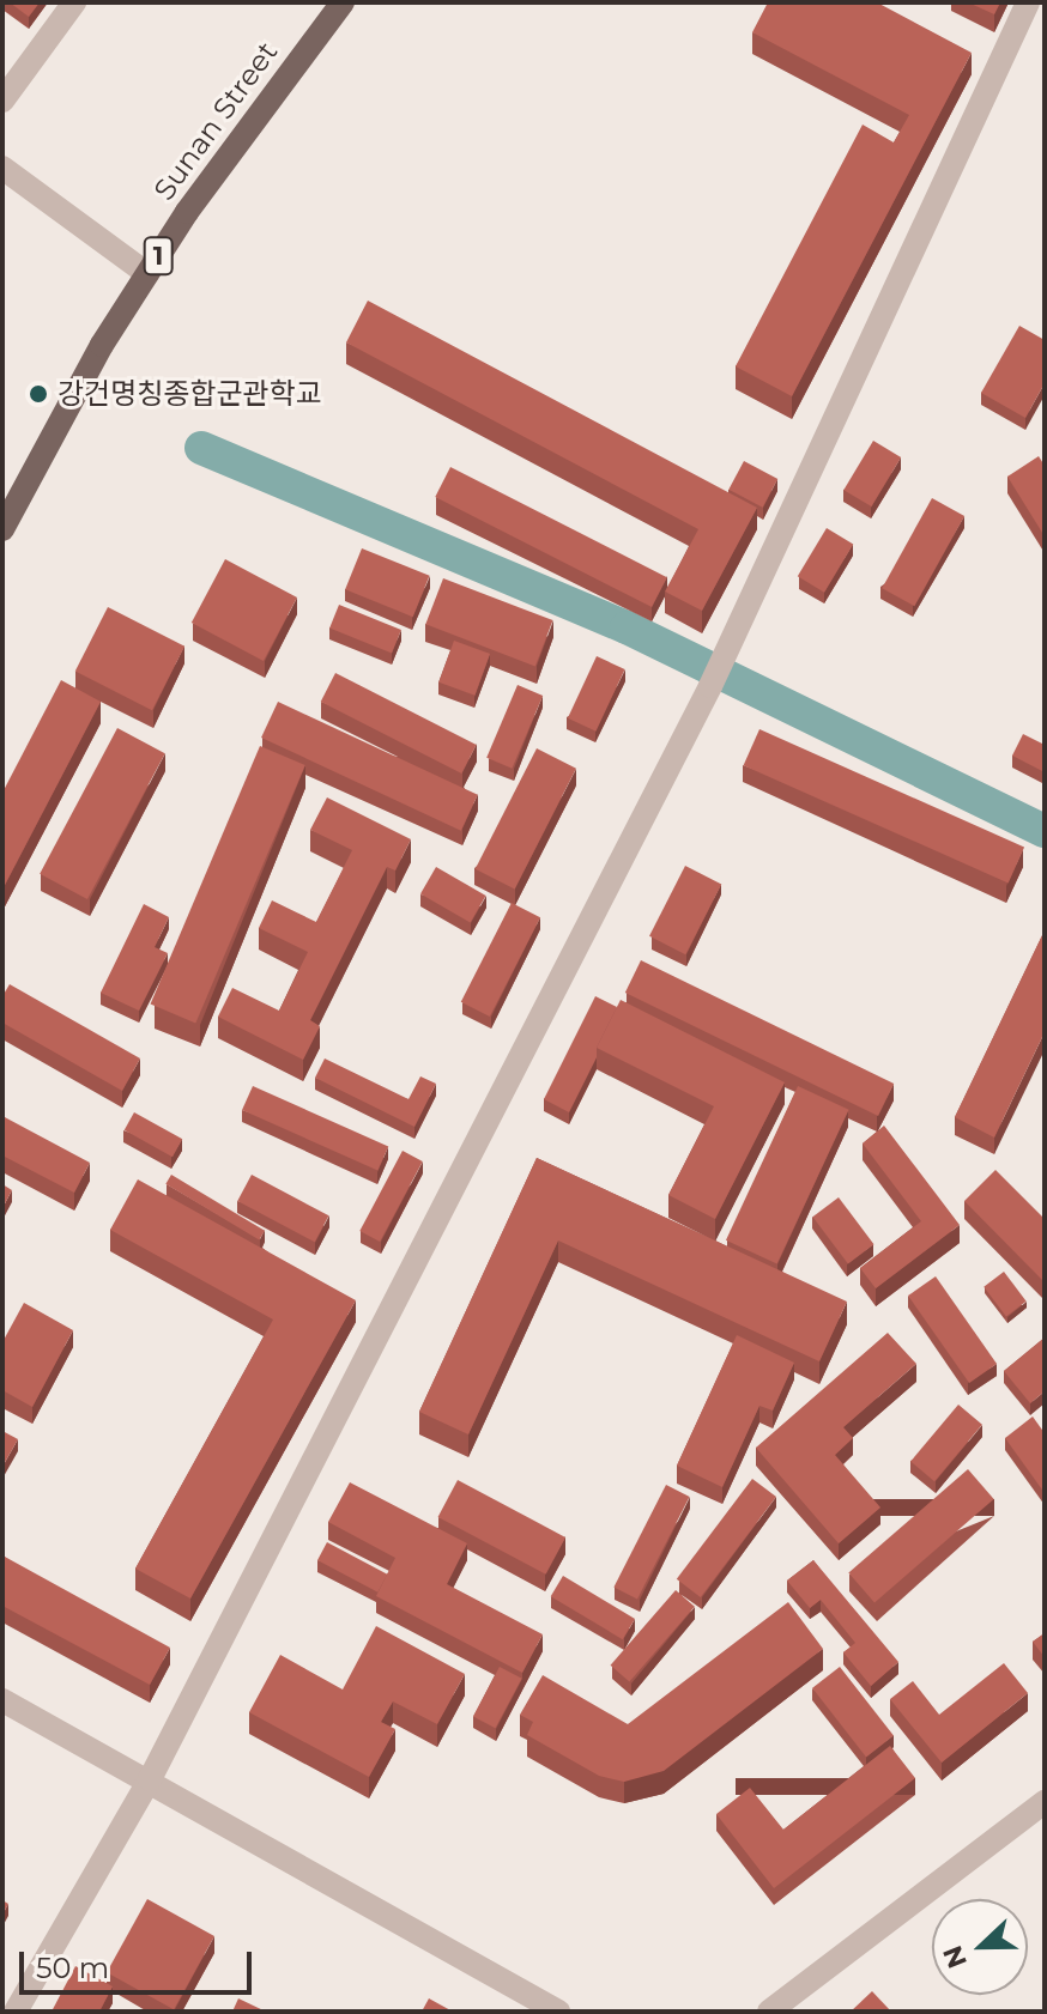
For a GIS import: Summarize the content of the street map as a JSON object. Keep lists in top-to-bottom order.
{
  "streets": {
    "main road": ["Sunan Street", "1"]
  },
  "places": ["강건명칭종합군관학교"],
  "scale_bar": "50 m",
  "north": "left"
}
